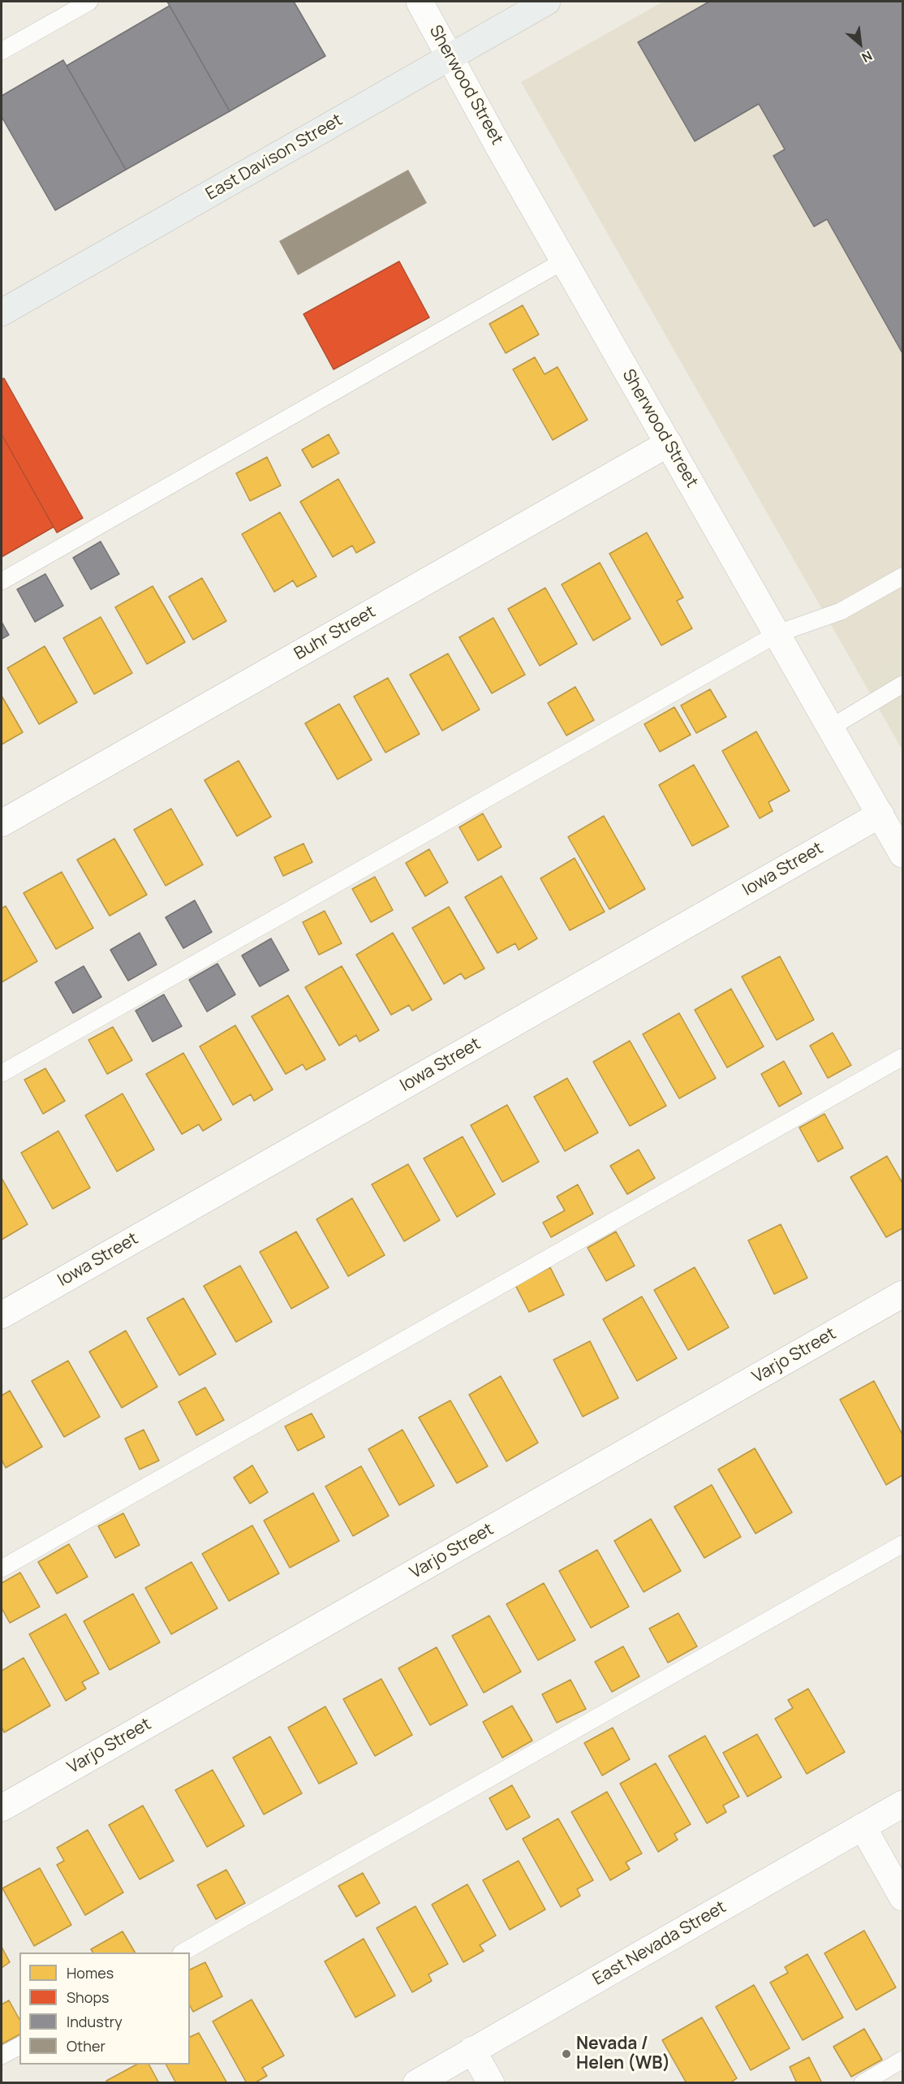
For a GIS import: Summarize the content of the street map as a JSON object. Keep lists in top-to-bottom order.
{
  "streets": {
    "main road": ["East Davison Street"],
    "street": [
      "Sherwood Street",
      "Buhr Street",
      "Iowa Street",
      "Varjo Street",
      "East Nevada Street"
    ]
  },
  "crossings": [
    ["Sherwood Street", "East Davison Street"],
    ["Sherwood Street", "Buhr Street"],
    ["Sherwood Street", "Iowa Street"]
  ],
  "places": ["Nevada / Helen (WB)"],
  "legend": [
    "Homes",
    "Shops",
    "Industry",
    "Other"
  ],
  "north": "bottom right"
}
